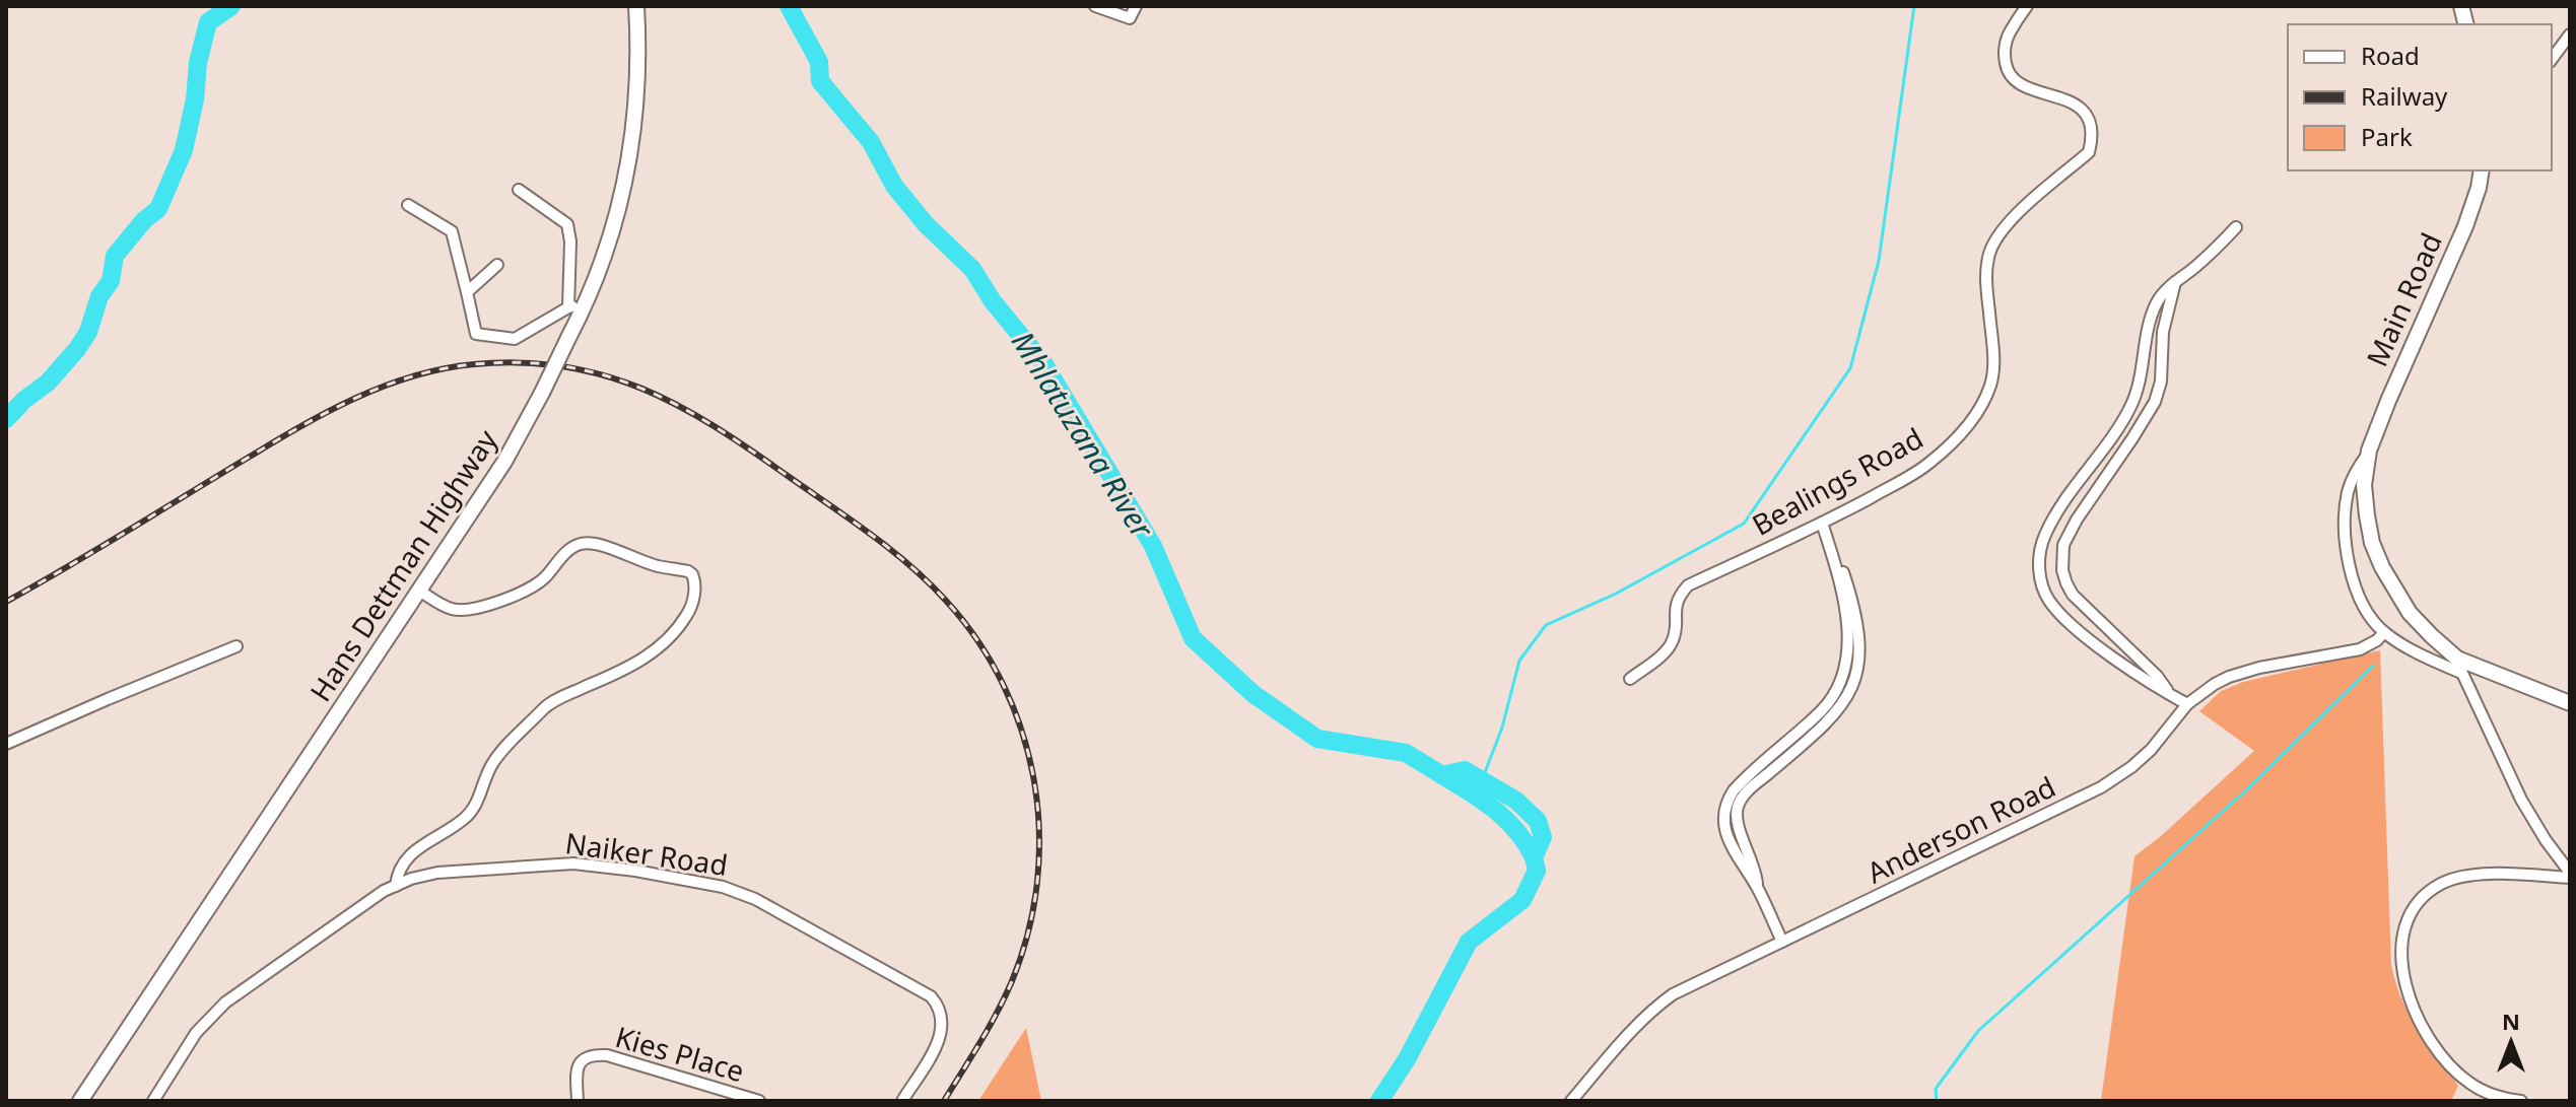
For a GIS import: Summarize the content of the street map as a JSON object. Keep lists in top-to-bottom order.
{
  "streets": {
    "street": [
      "Main Road",
      "Bealings Road",
      "Hans Dettman Highway",
      "Anderson Road",
      "Naiker Road",
      "Kies Place"
    ]
  },
  "crossings": [
    ["Main Road", "Anderson Road"]
  ],
  "water": ["Mhlatuzana River"],
  "legend": ["Road", "Railway", "Park"],
  "north": "top"
}
